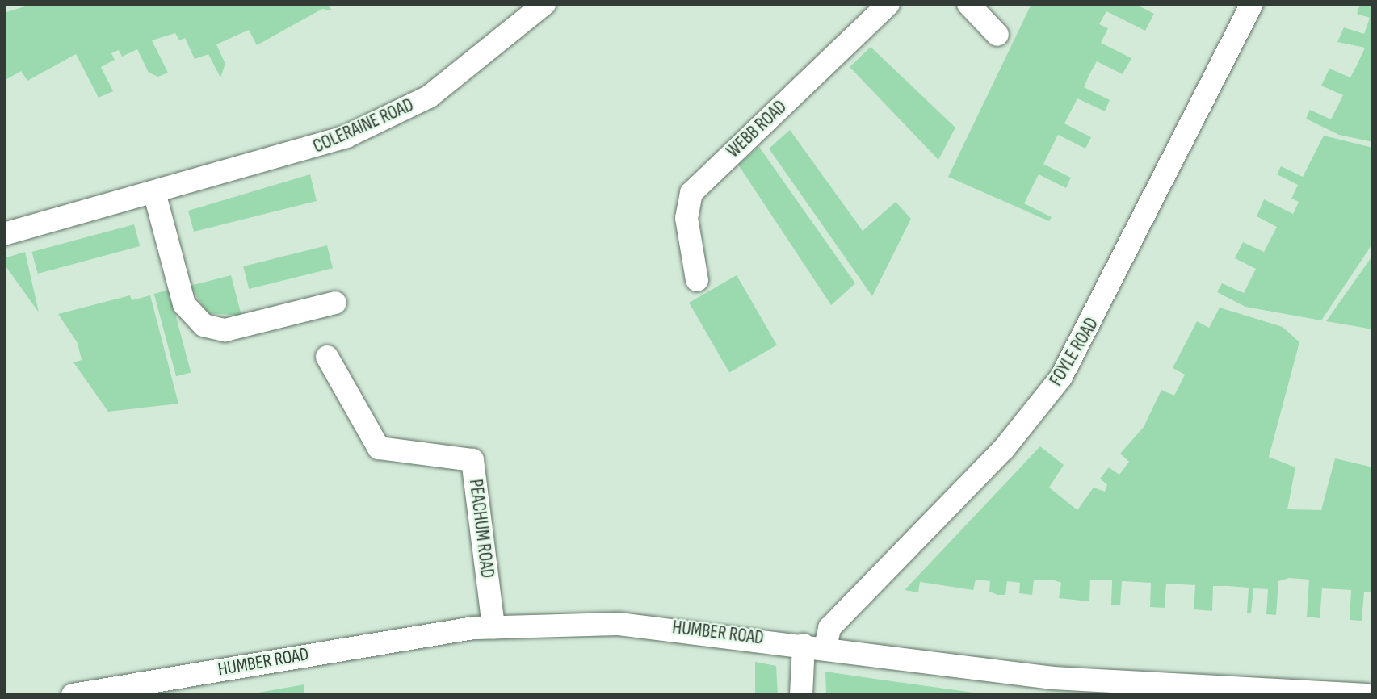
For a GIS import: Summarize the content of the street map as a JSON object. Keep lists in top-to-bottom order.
{
  "streets": {
    "street": [
      "COLERAINE ROAD",
      "WEBB ROAD",
      "FOYLE ROAD",
      "PEACHUM ROAD",
      "HUMBER ROAD"
    ]
  },
  "crossings": [
    ["FOYLE ROAD", "HUMBER ROAD"],
    ["PEACHUM ROAD", "HUMBER ROAD"]
  ]
}
